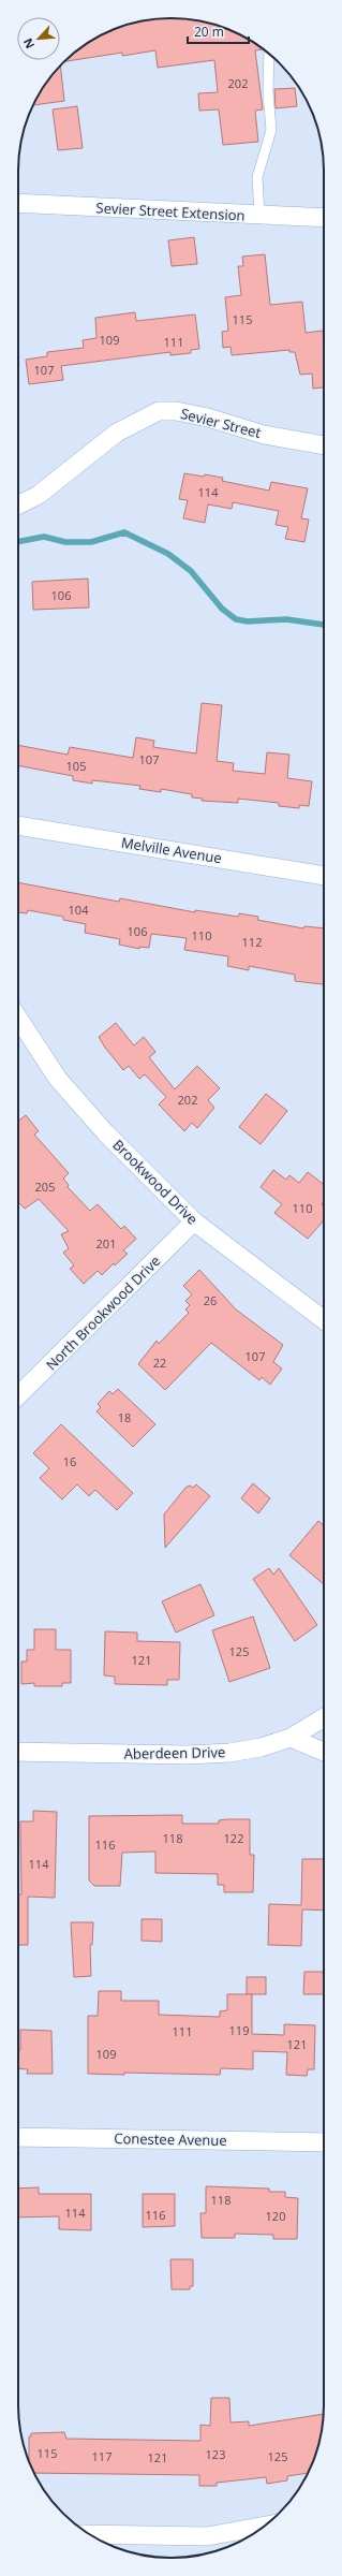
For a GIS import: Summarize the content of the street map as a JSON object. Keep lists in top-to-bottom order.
{
  "streets": {
    "street": [
      "Sevier Street Extension",
      "Sevier Street",
      "Melville Avenue",
      "Brookwood Drive",
      "North Brookwood Drive",
      "Aberdeen Drive",
      "Conestee Avenue"
    ]
  },
  "crossings": [
    ["Brookwood Drive", "North Brookwood Drive"]
  ],
  "house_numbers": [
    "202",
    "115",
    "109",
    "111",
    "107",
    "114",
    "106",
    "107",
    "105",
    "104",
    "106",
    "110",
    "112",
    "202",
    "205",
    "110",
    "201",
    "26",
    "107",
    "22",
    "18",
    "16",
    "125",
    "121",
    "118",
    "122",
    "116",
    "114",
    "119",
    "111",
    "121",
    "109",
    "118",
    "114",
    "116",
    "120",
    "115",
    "123",
    "117",
    "125",
    "121"
  ],
  "scale_bar": "20 m",
  "north": "bottom left"
}
